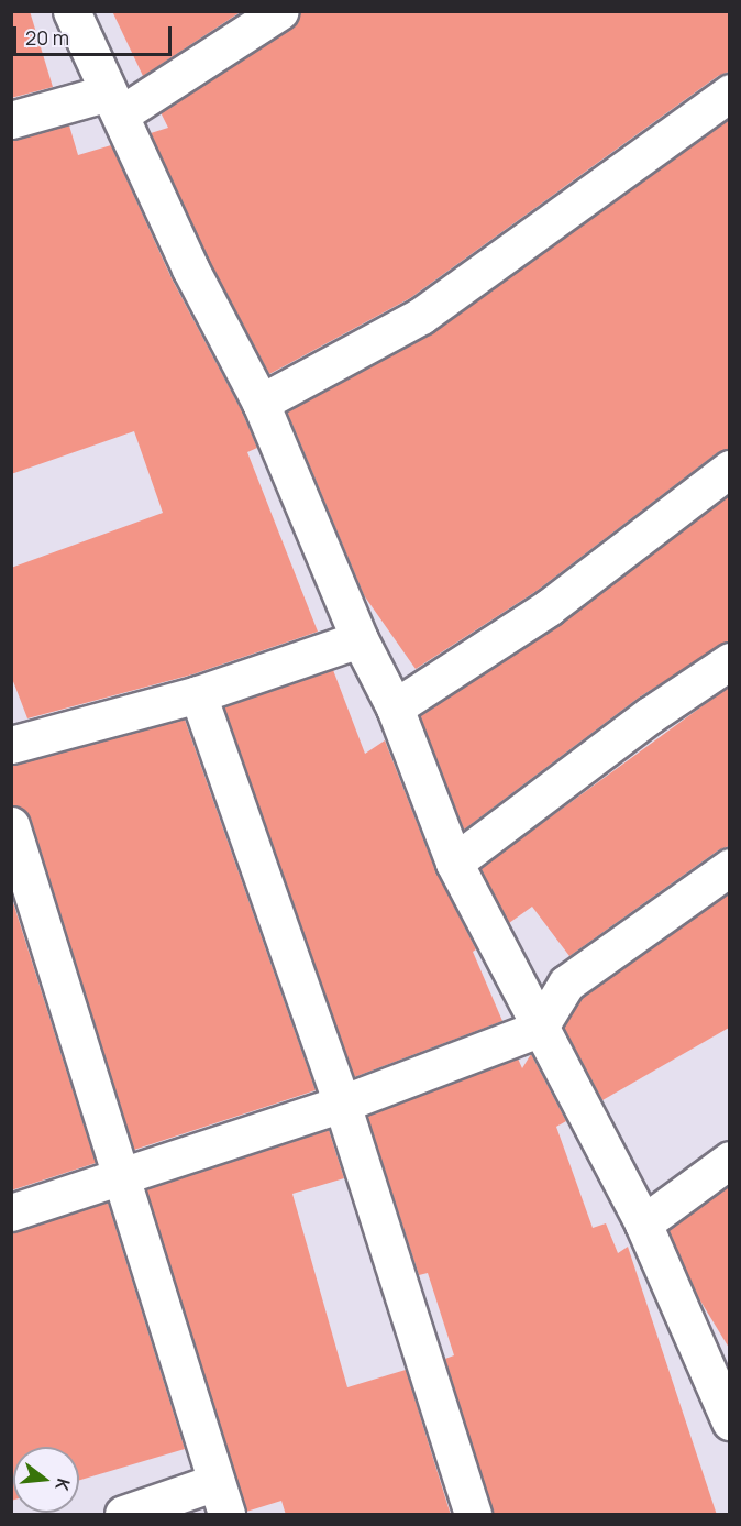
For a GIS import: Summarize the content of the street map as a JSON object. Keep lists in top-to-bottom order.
{
  "scale_bar": "20 m",
  "north": "right"
}
